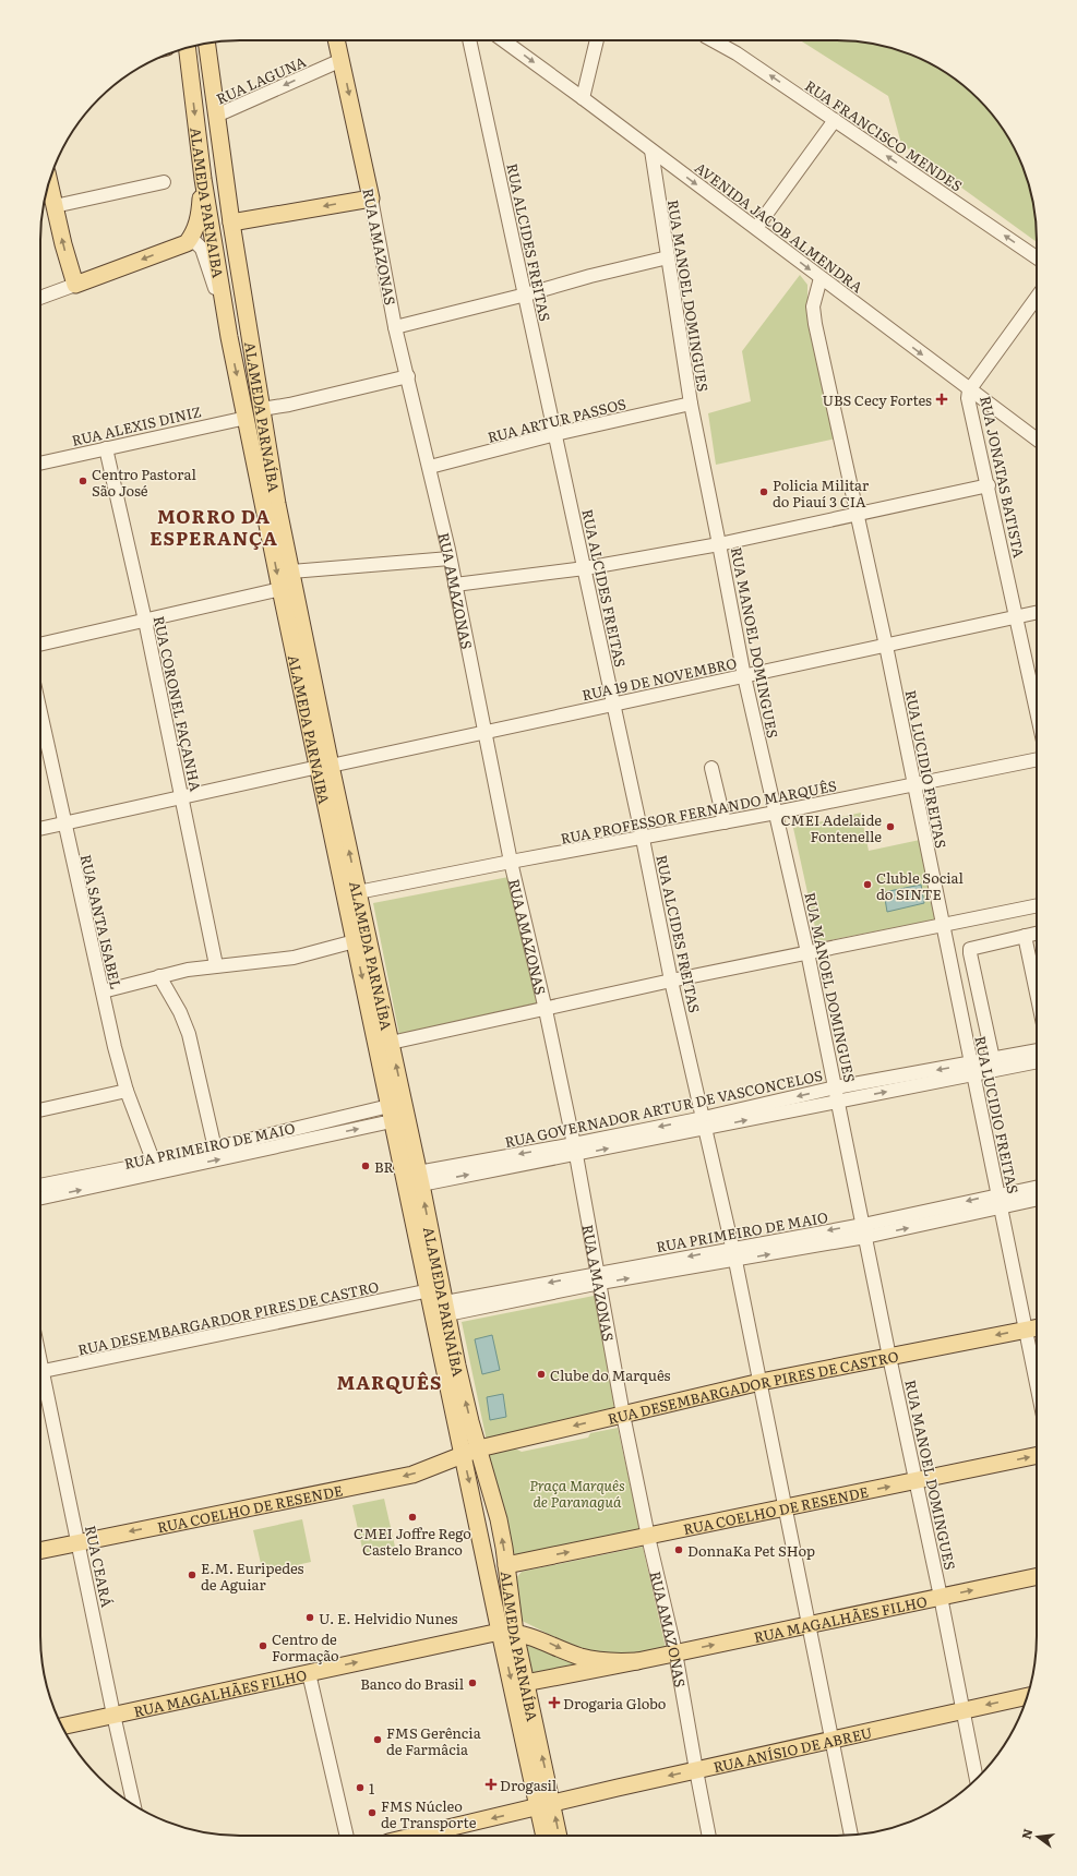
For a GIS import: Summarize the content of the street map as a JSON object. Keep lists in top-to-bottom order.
{
  "streets": {
    "main road": [
      "ALAMEDA PARNAIBA",
      "RUA AMAZONAS",
      "ALAMEDA PARNAÍBA",
      "RUA DESEMBARGADOR PIRES DE CASTRO",
      "RUA COELHO DE RESENDE",
      "RUA MAGALHÃES FILHO",
      "RUA ANÍSIO DE ABREU"
    ],
    "street": [
      "RUA LAGUNA",
      "RUA FRANCISCO MENDES",
      "AVENIDA JACOB ALMENDRA",
      "RUA ALCIDES FREITAS",
      "RUA MANOEL DOMINGUES",
      "RUA ARTUR PASSOS",
      "RUA ALEXIS DINIZ",
      "RUA JONATAS BATISTA",
      "RUA 19 DE NOVEMBRO",
      "RUA CORONEL FAÇANHA",
      "RUA LUCIDIO FREITAS",
      "RUA PROFESSOR FERNANDO MARQUÊS",
      "RUA SANTA ISABEL",
      "RUA GOVERNADOR ARTUR DE VASCONCELOS",
      "RUA PRIMEIRO DE MAIO",
      "RUA DESEMBARGARDOR PIRES DE CASTRO",
      "RUA CEARÁ"
    ]
  },
  "crossings": [
    ["RUA LAGUNA", "RUA AMAZONAS"],
    ["RUA LAGUNA", "ALAMEDA PARNAÍBA"],
    ["ALAMEDA PARNAIBA", "ALAMEDA PARNAÍBA"],
    ["ALAMEDA PARNAIBA", "RUA ALEXIS DINIZ"],
    ["ALAMEDA PARNAIBA", "RUA 19 DE NOVEMBRO"],
    ["ALAMEDA PARNAIBA", "RUA PRIMEIRO DE MAIO"],
    ["AVENIDA JACOB ALMENDRA", "RUA MANOEL DOMINGUES"],
    ["AVENIDA JACOB ALMENDRA", "RUA JONATAS BATISTA"],
    ["AVENIDA JACOB ALMENDRA", "RUA LUCIDIO FREITAS"],
    ["RUA ALCIDES FREITAS", "RUA ARTUR PASSOS"],
    ["RUA ALCIDES FREITAS", "RUA 19 DE NOVEMBRO"],
    ["RUA ALCIDES FREITAS", "RUA PROFESSOR FERNANDO MARQUÊS"],
    ["RUA ALCIDES FREITAS", "RUA GOVERNADOR ARTUR DE VASCONCELOS"],
    ["RUA ALCIDES FREITAS", "RUA PRIMEIRO DE MAIO"],
    ["RUA ALCIDES FREITAS", "RUA DESEMBARGADOR PIRES DE CASTRO"],
    ["RUA ALCIDES FREITAS", "RUA COELHO DE RESENDE"],
    ["RUA ALCIDES FREITAS", "RUA MAGALHÃES FILHO"],
    ["RUA ALCIDES FREITAS", "RUA ANÍSIO DE ABREU"],
    ["RUA AMAZONAS", "RUA ARTUR PASSOS"],
    ["RUA AMAZONAS", "RUA 19 DE NOVEMBRO"],
    ["RUA AMAZONAS", "RUA PROFESSOR FERNANDO MARQUÊS"],
    ["RUA AMAZONAS", "RUA GOVERNADOR ARTUR DE VASCONCELOS"],
    ["RUA AMAZONAS", "RUA PRIMEIRO DE MAIO"],
    ["RUA AMAZONAS", "RUA DESEMBARGADOR PIRES DE CASTRO"],
    ["RUA AMAZONAS", "RUA COELHO DE RESENDE"],
    ["RUA AMAZONAS", "RUA MAGALHÃES FILHO"],
    ["RUA AMAZONAS", "RUA ANÍSIO DE ABREU"],
    ["RUA MANOEL DOMINGUES", "RUA ARTUR PASSOS"],
    ["RUA MANOEL DOMINGUES", "RUA 19 DE NOVEMBRO"],
    ["RUA MANOEL DOMINGUES", "RUA PROFESSOR FERNANDO MARQUÊS"],
    ["RUA MANOEL DOMINGUES", "RUA GOVERNADOR ARTUR DE VASCONCELOS"],
    ["RUA MANOEL DOMINGUES", "RUA PRIMEIRO DE MAIO"],
    ["RUA MANOEL DOMINGUES", "RUA DESEMBARGADOR PIRES DE CASTRO"],
    ["RUA MANOEL DOMINGUES", "RUA COELHO DE RESENDE"],
    ["RUA MANOEL DOMINGUES", "RUA MAGALHÃES FILHO"],
    ["RUA MANOEL DOMINGUES", "RUA ANÍSIO DE ABREU"],
    ["ALAMEDA PARNAÍBA", "RUA 19 DE NOVEMBRO"],
    ["ALAMEDA PARNAÍBA", "RUA PROFESSOR FERNANDO MARQUÊS"],
    ["ALAMEDA PARNAÍBA", "RUA GOVERNADOR ARTUR DE VASCONCELOS"],
    ["ALAMEDA PARNAÍBA", "RUA PRIMEIRO DE MAIO"],
    ["ALAMEDA PARNAÍBA", "RUA DESEMBARGARDOR PIRES DE CASTRO"],
    ["ALAMEDA PARNAÍBA", "RUA DESEMBARGADOR PIRES DE CASTRO"],
    ["ALAMEDA PARNAÍBA", "RUA COELHO DE RESENDE"],
    ["ALAMEDA PARNAÍBA", "RUA MAGALHÃES FILHO"],
    ["ALAMEDA PARNAÍBA", "RUA ANÍSIO DE ABREU"],
    ["RUA ALEXIS DINIZ", "RUA CORONEL FAÇANHA"],
    ["RUA JONATAS BATISTA", "RUA 19 DE NOVEMBRO"],
    ["RUA 19 DE NOVEMBRO", "RUA CORONEL FAÇANHA"],
    ["RUA 19 DE NOVEMBRO", "RUA LUCIDIO FREITAS"],
    ["RUA 19 DE NOVEMBRO", "RUA SANTA ISABEL"],
    ["RUA LUCIDIO FREITAS", "RUA PROFESSOR FERNANDO MARQUÊS"],
    ["RUA LUCIDIO FREITAS", "RUA GOVERNADOR ARTUR DE VASCONCELOS"],
    ["RUA LUCIDIO FREITAS", "RUA PRIMEIRO DE MAIO"],
    ["RUA LUCIDIO FREITAS", "RUA DESEMBARGADOR PIRES DE CASTRO"],
    ["RUA SANTA ISABEL", "RUA PRIMEIRO DE MAIO"],
    ["RUA DESEMBARGADOR PIRES DE CASTRO", "RUA COELHO DE RESENDE"],
    ["RUA COELHO DE RESENDE", "RUA CEARÁ"],
    ["RUA CEARÁ", "RUA MAGALHÃES FILHO"]
  ],
  "one_way": [
    "RUA LAGUNA",
    "RUA FRANCISCO MENDES",
    "ALAMEDA PARNAIBA",
    "AVENIDA JACOB ALMENDRA",
    "RUA DESEMBARGADOR PIRES DE CASTRO",
    "RUA MAGALHÃES FILHO",
    "RUA ANÍSIO DE ABREU"
  ],
  "districts": ["MORRO DA ESPERANÇA", "MARQUÊS"],
  "parks": ["Praça Marquês de Paranaguá"],
  "places": {
    "health": ["UBS Cecy Fortes", "Drogaria Globo", "Drogasil"],
    "other": [
      "Centro Pastoral São José",
      "Policia Militar do Piauí 3 CIA",
      "CMEI Adelaide Fontenelle",
      "Cluble Social do SINTE",
      "BR",
      "Clube do Marquês",
      "CMEI Joffre Rego Castelo Branco",
      "DonnaKa Pet SHop",
      "E.M. Euripedes de Aguiar",
      "U. E. Helvidio Nunes",
      "Centro de Formação",
      "Banco do Brasil",
      "FMS Gerência de Farmâcia",
      "1",
      "FMS Núcleo de Transporte"
    ]
  },
  "north": "left"
}
